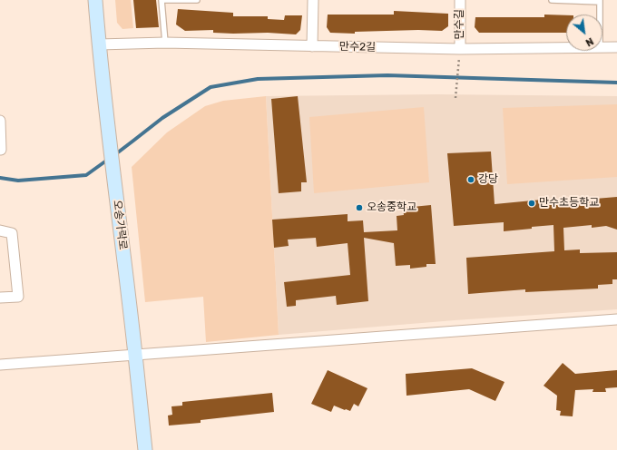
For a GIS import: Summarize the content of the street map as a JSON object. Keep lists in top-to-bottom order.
{
  "streets": {
    "street": ["만수길", "만수2길", "오송가락로"]
  },
  "crossings": [
    ["만수길", "만수2길"],
    ["만수2길", "오송가락로"]
  ],
  "places": ["강당", "만수초등학교", "오송중학교"],
  "north": "bottom right"
}
